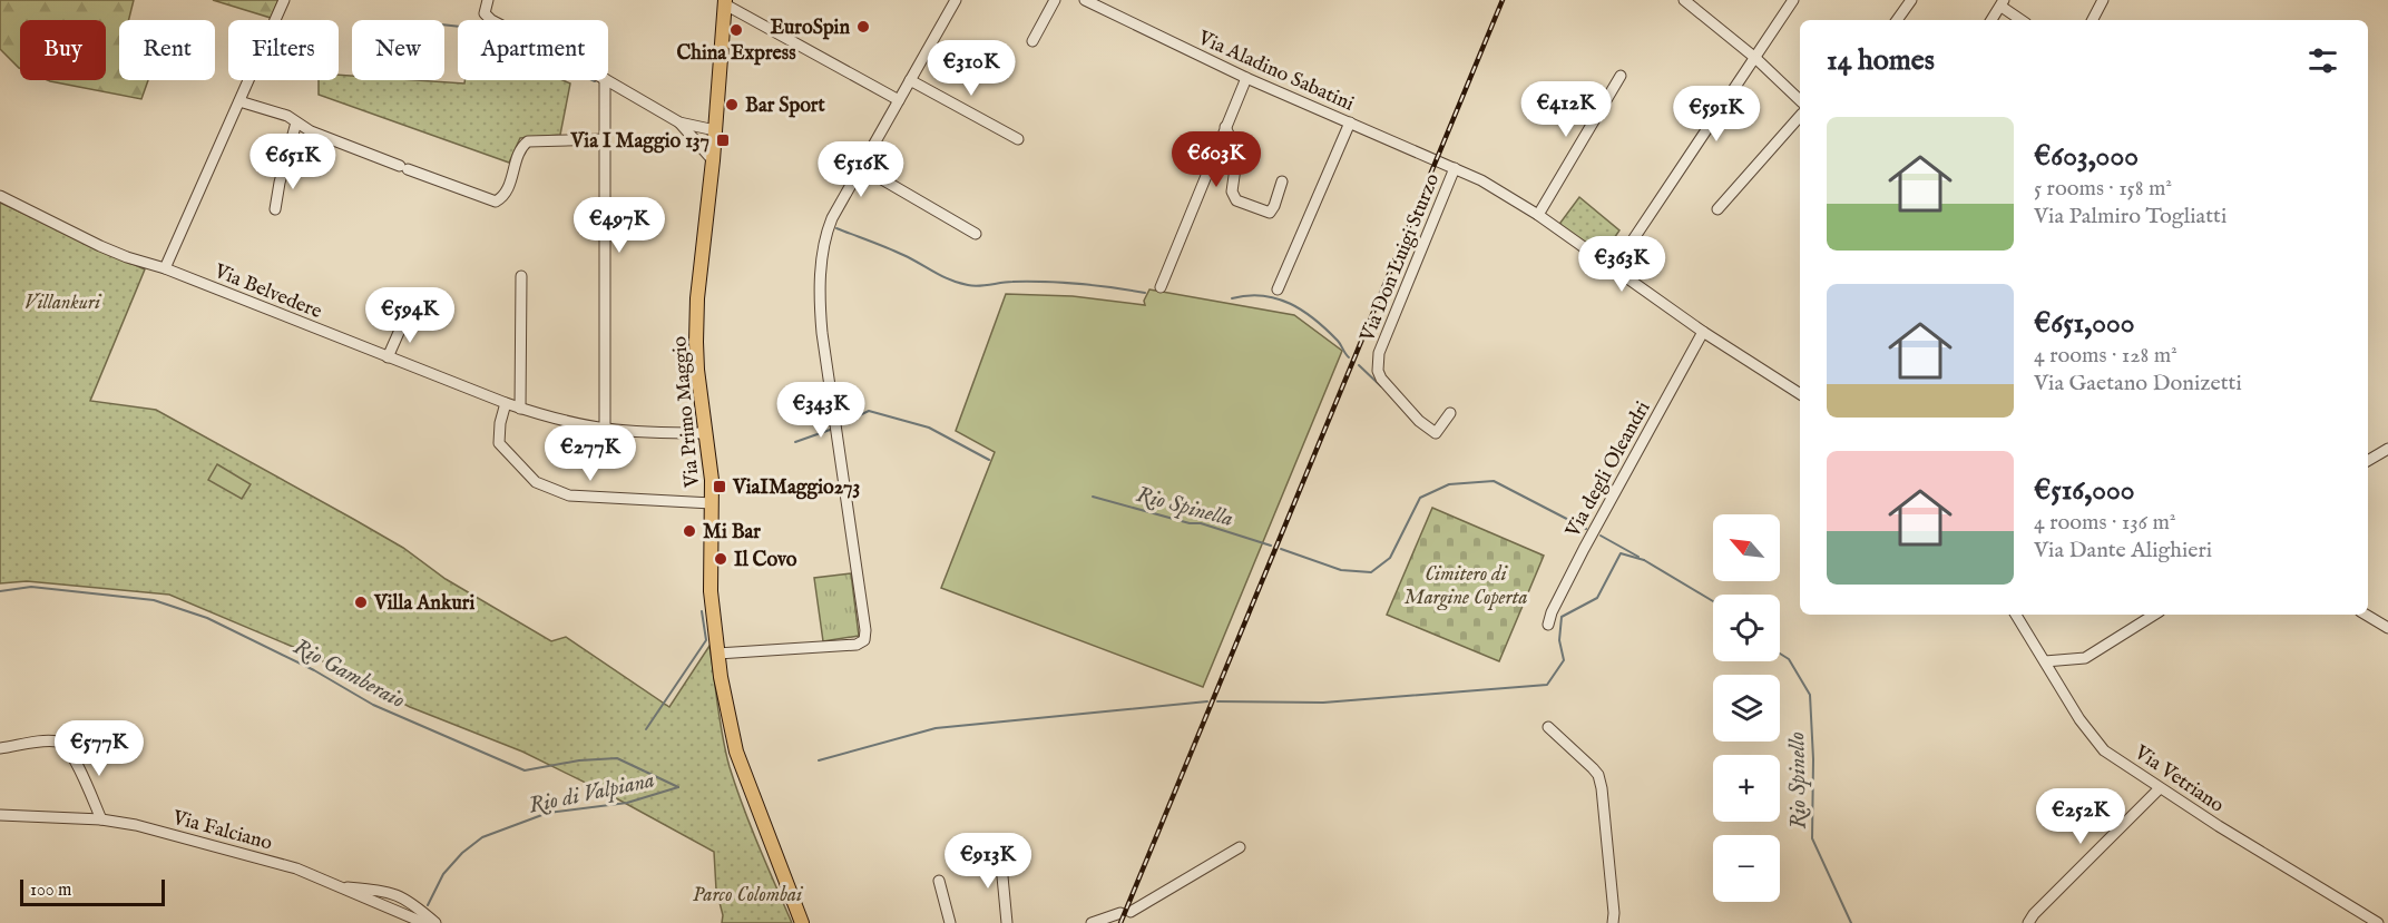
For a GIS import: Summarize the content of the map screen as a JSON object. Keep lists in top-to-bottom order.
{
  "streets": {
    "main road": ["Via Primo Maggio"],
    "street": [
      "Via Aladino Sabatini",
      "Via Don Luigi Sturzo",
      "Via Belvedere",
      "Via degli Oleandri",
      "Via Vetriano",
      "Via Falciano"
    ]
  },
  "crossings": [
    ["Via Aladino Sabatini", "Via Don Luigi Sturzo"],
    ["Via Belvedere", "Via Primo Maggio"]
  ],
  "water": [
    "Rio Spinella",
    "Rio Gamberaio",
    "Rio Spinello",
    "Rio di Valpiana"
  ],
  "parks": ["Villankuri", "Cimitero di Margine Coperta", "Parco Colombai"],
  "places": {
    "other": [
      "EuroSpin",
      "China Express",
      "Bar Sport",
      "Mi Bar",
      "Il Covo",
      "Villa Ankuri"
    ],
    "transit": ["Via I Maggio 137", "ViaIMaggio273"]
  },
  "scale_bar": "100 m",
  "north": "top left",
  "page": {
    "chip": [
      "Buy",
      "Rent",
      "Filters",
      "New",
      "Apartment"
    ],
    "heading": "14 homes",
    "price": [
      "€310K",
      "€412K",
      "€591K",
      "€603K",
      "€651K",
      "€516K",
      "€497K",
      "€363K",
      "€594K",
      "€343K",
      "€277K",
      "€577K",
      "€252K",
      "€913K"
    ],
    "list": [
      {
        "name": "€603,000",
        "note": "5 rooms · 158 m² · Via Palmiro Togliatti"
      },
      {
        "name": "€651,000",
        "note": "4 rooms · 128 m² · Via Gaetano Donizetti"
      },
      {
        "name": "€516,000",
        "note": "4 rooms · 136 m² · Via Dante Alighieri"
      }
    ],
    "map_buttons": ["+", "−"],
    "scale": "100 m"
  }
}
